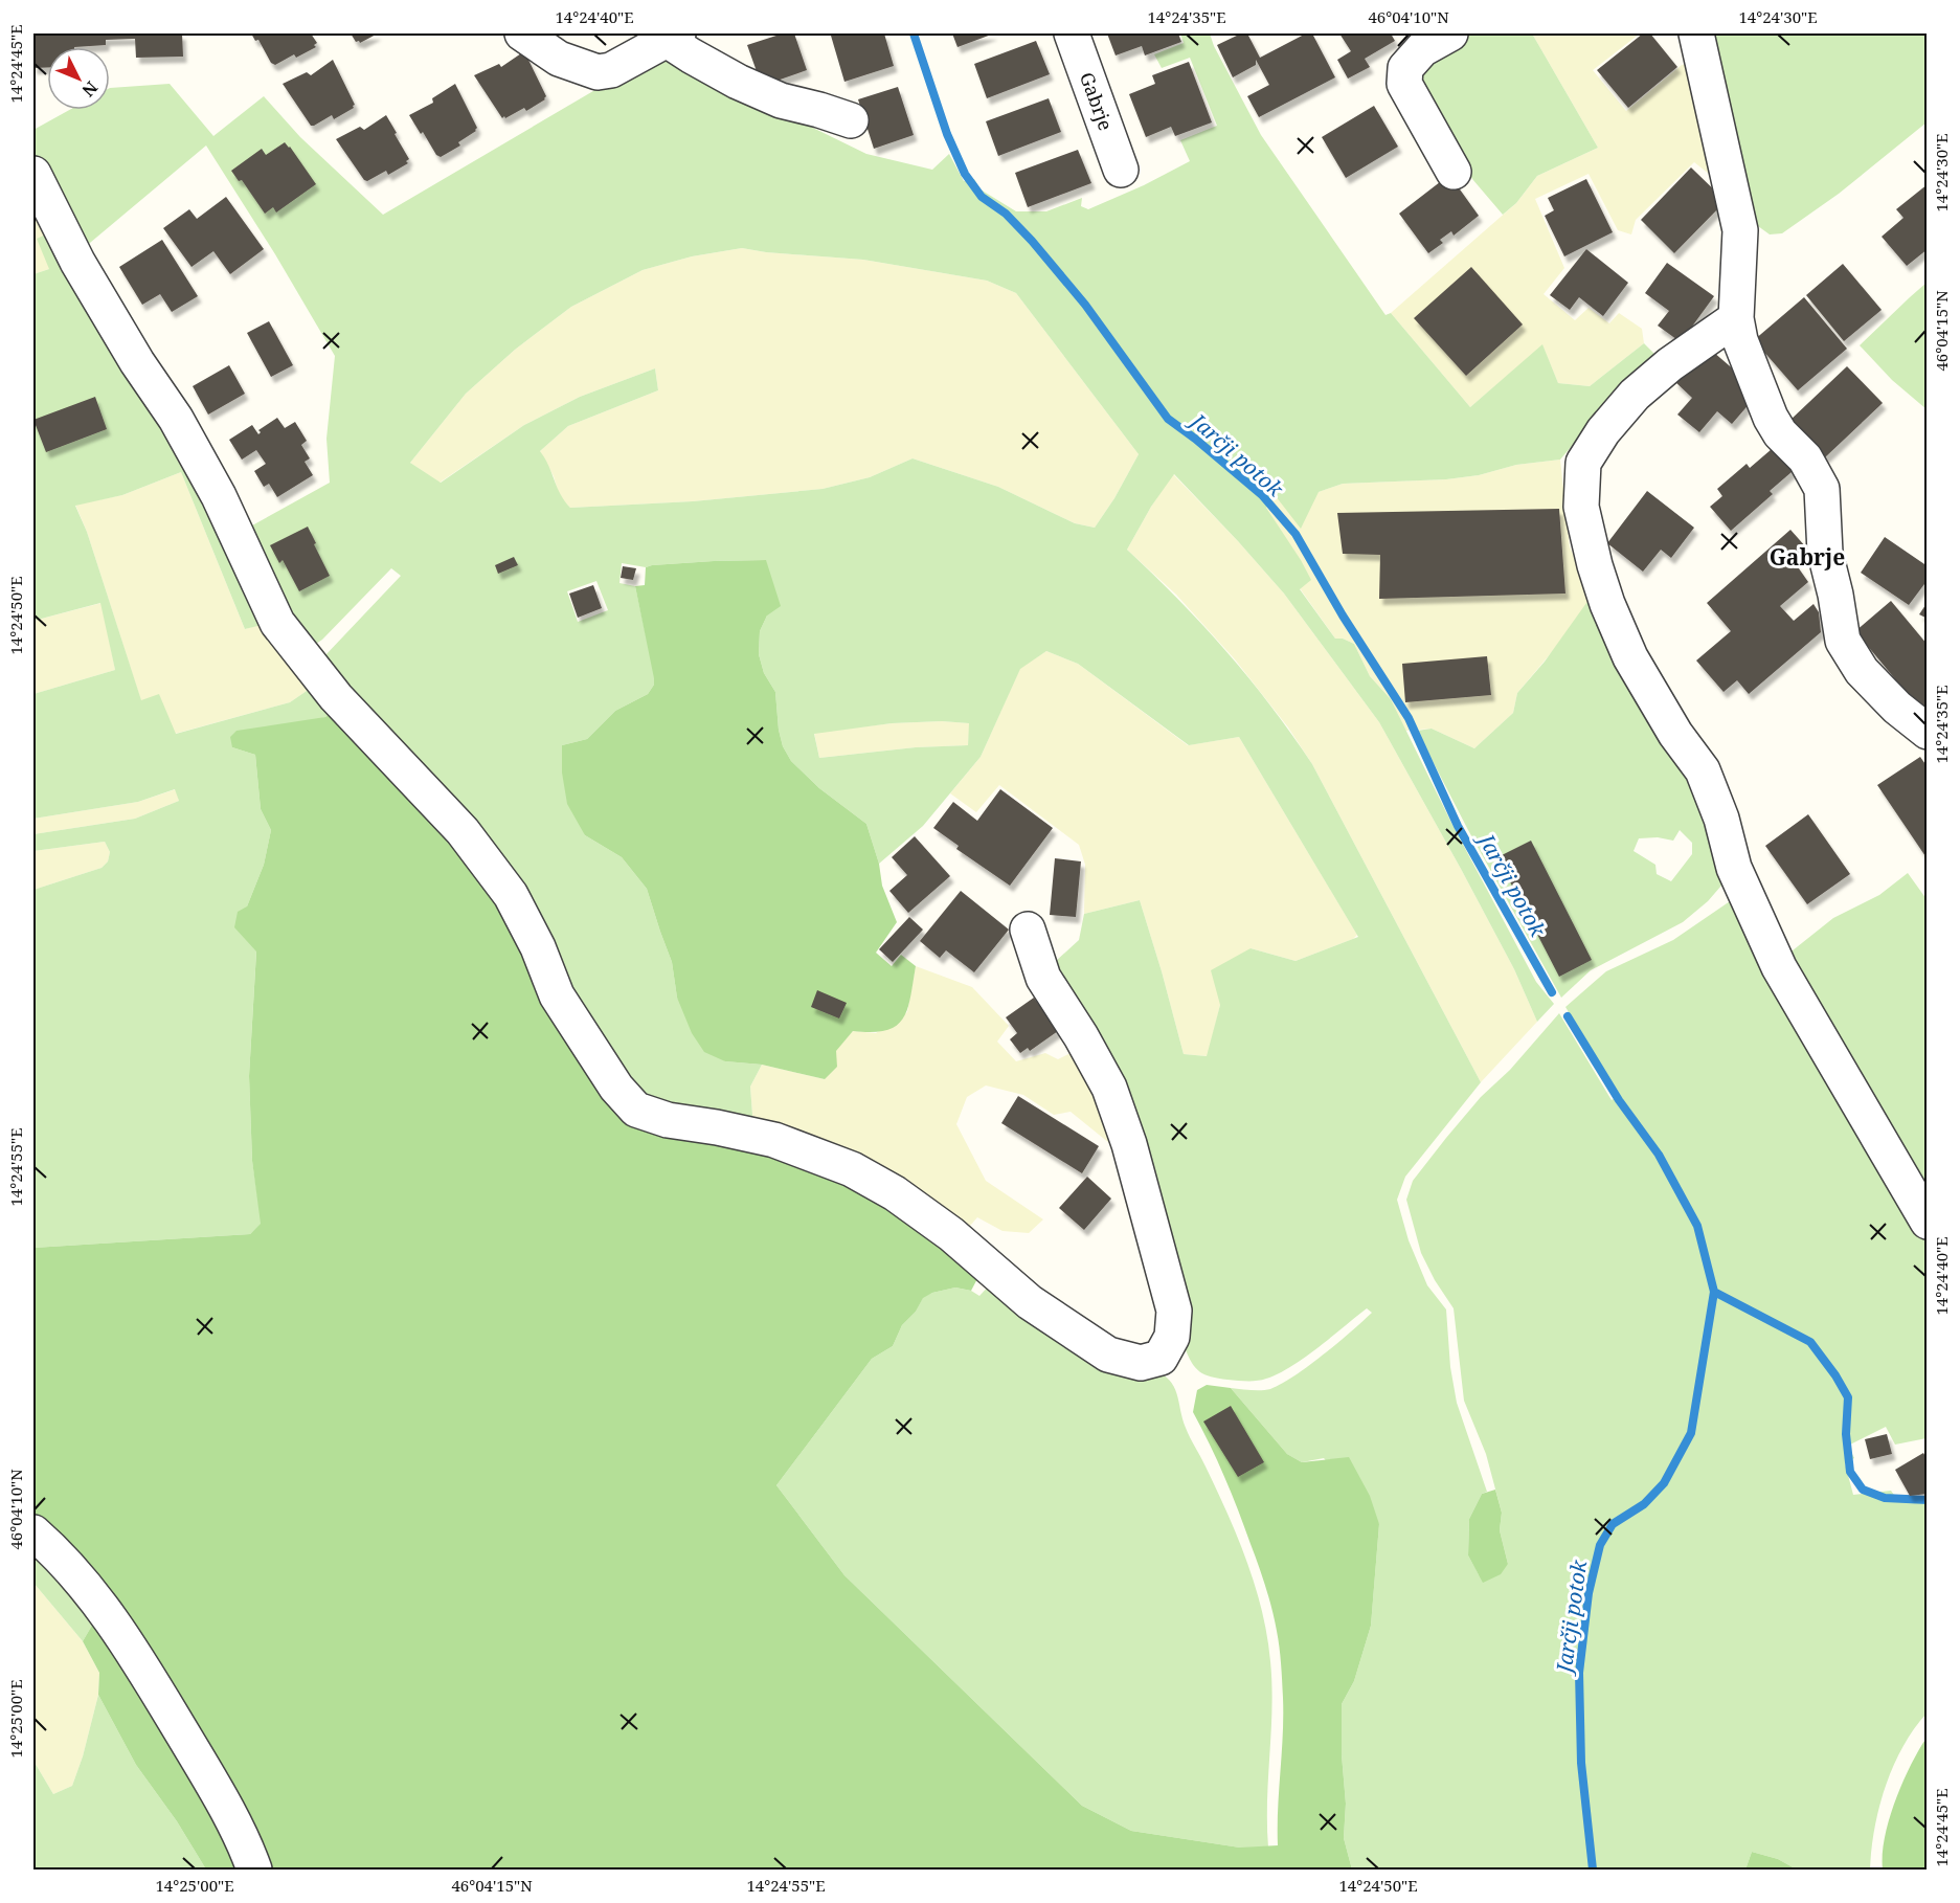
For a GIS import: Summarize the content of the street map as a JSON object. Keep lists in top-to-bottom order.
{
  "streets": {
    "street": ["Gabrje"]
  },
  "districts": ["Gabrje"],
  "water": ["Jarčji potok"],
  "north": "bottom right",
  "coordinates": [
    "14°24'40\"E",
    "14°24'35\"E",
    "46°04'10\"N",
    "14°24'30\"E",
    "14°24'45\"E",
    "46°04'15\"N",
    "14°24'50\"E",
    "14°24'55\"E",
    "14°25'00\"E"
  ]
}
